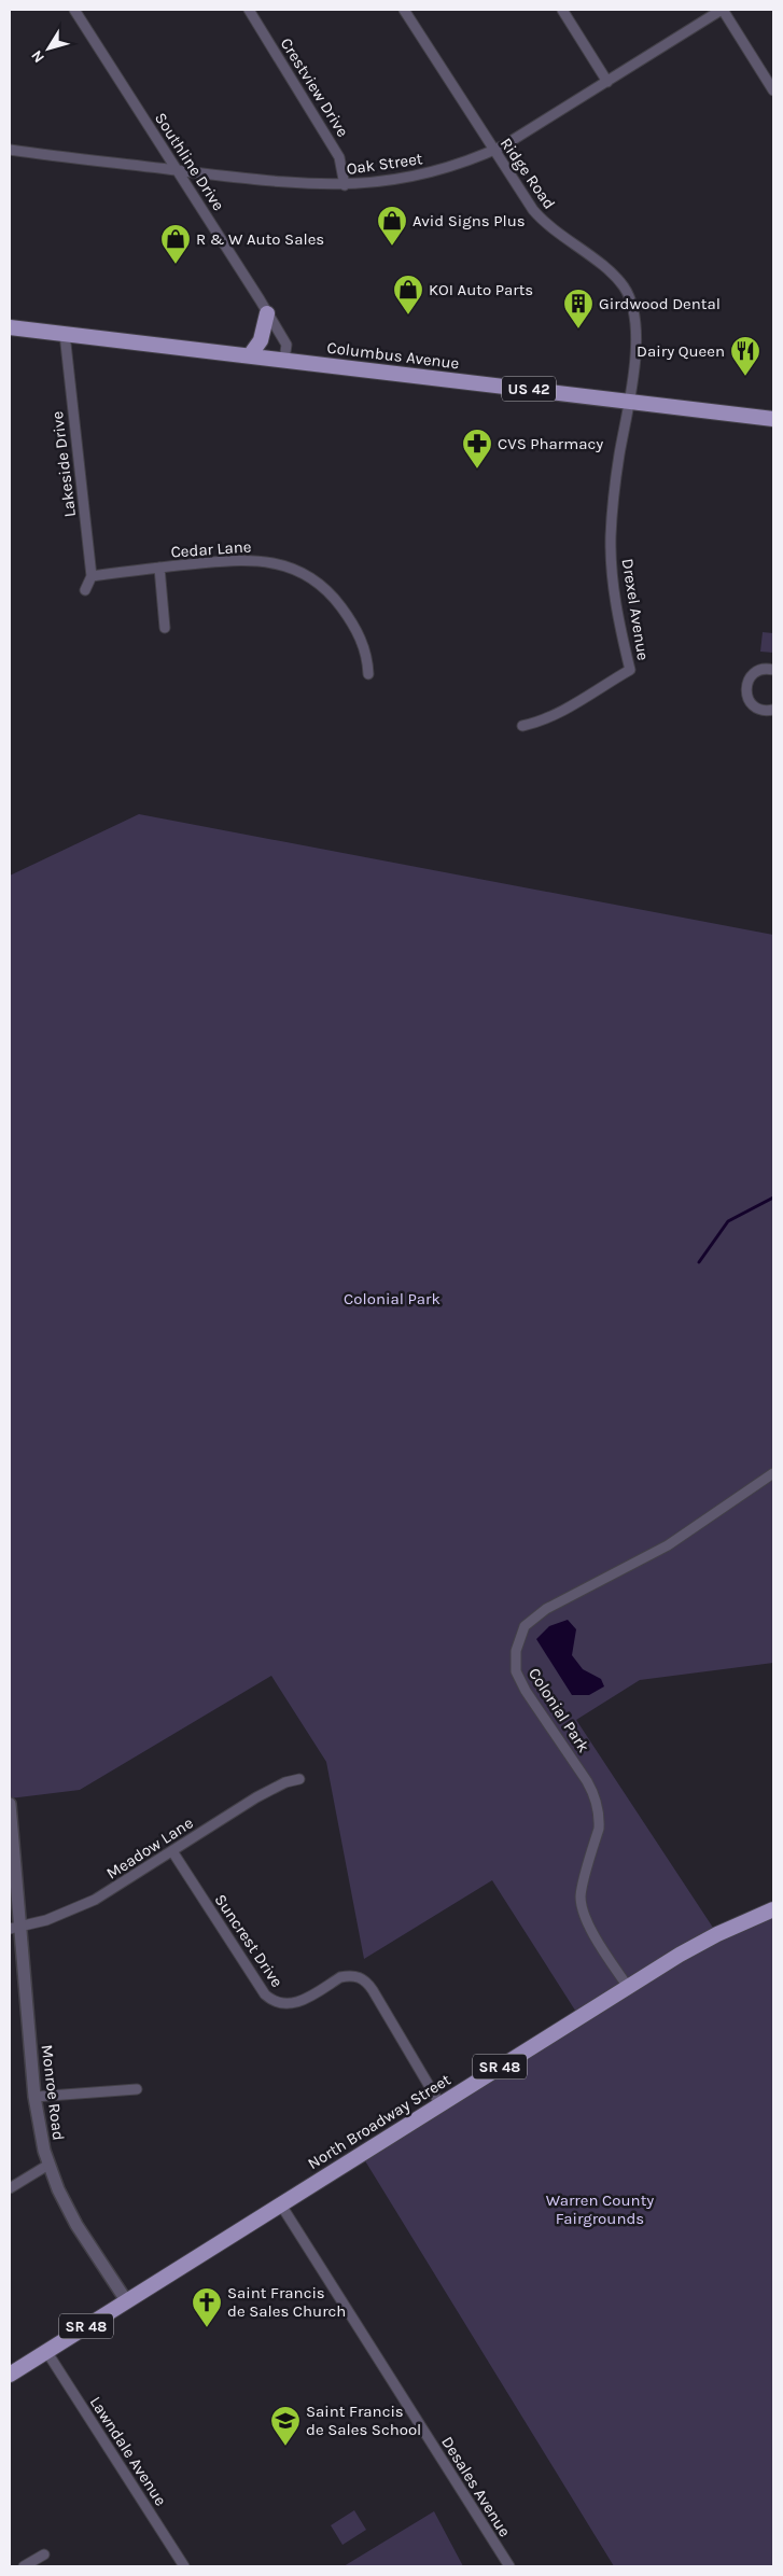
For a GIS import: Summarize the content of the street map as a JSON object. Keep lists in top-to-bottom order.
{
  "streets": {
    "main road": [
      "Columbus Avenue",
      "US 42",
      "SR 48",
      "North Broadway Street"
    ],
    "street": [
      "Crestview Drive",
      "Southline Drive",
      "Oak Street",
      "Ridge Road",
      "Lakeside Drive",
      "Cedar Lane",
      "Drexel Avenue",
      "Colonial Park",
      "Meadow Lane",
      "Suncrest Drive",
      "Monroe Road",
      "Lawndale Avenue",
      "Desales Avenue"
    ]
  },
  "crossings": [
    ["Crestview Drive", "Oak Street"],
    ["Southline Drive", "Oak Street"],
    ["Southline Drive", "Columbus Avenue"],
    ["Oak Street", "Ridge Road"],
    ["Ridge Road", "Columbus Avenue"],
    ["Ridge Road", "Drexel Avenue"],
    ["Columbus Avenue", "Lakeside Drive"],
    ["Columbus Avenue", "Drexel Avenue"],
    ["Lakeside Drive", "Cedar Lane"],
    ["Colonial Park", "North Broadway Street"],
    ["Meadow Lane", "Suncrest Drive"],
    ["Meadow Lane", "Monroe Road"],
    ["Suncrest Drive", "North Broadway Street"],
    ["Monroe Road", "North Broadway Street"],
    ["North Broadway Street", "Lawndale Avenue"],
    ["North Broadway Street", "Desales Avenue"]
  ],
  "parks": ["Colonial Park", "Warren County Fairgrounds"],
  "places": {
    "shop": ["Avid Signs Plus", "R & W Auto Sales", "KOI Auto Parts"],
    "building": ["Girdwood Dental"],
    "restaurant": ["Dairy Queen"],
    "pharmacy": ["CVS Pharmacy"],
    "church": ["Saint Francis de Sales Church"],
    "school or university": ["Saint Francis de Sales School"]
  },
  "north": "bottom left"
}
